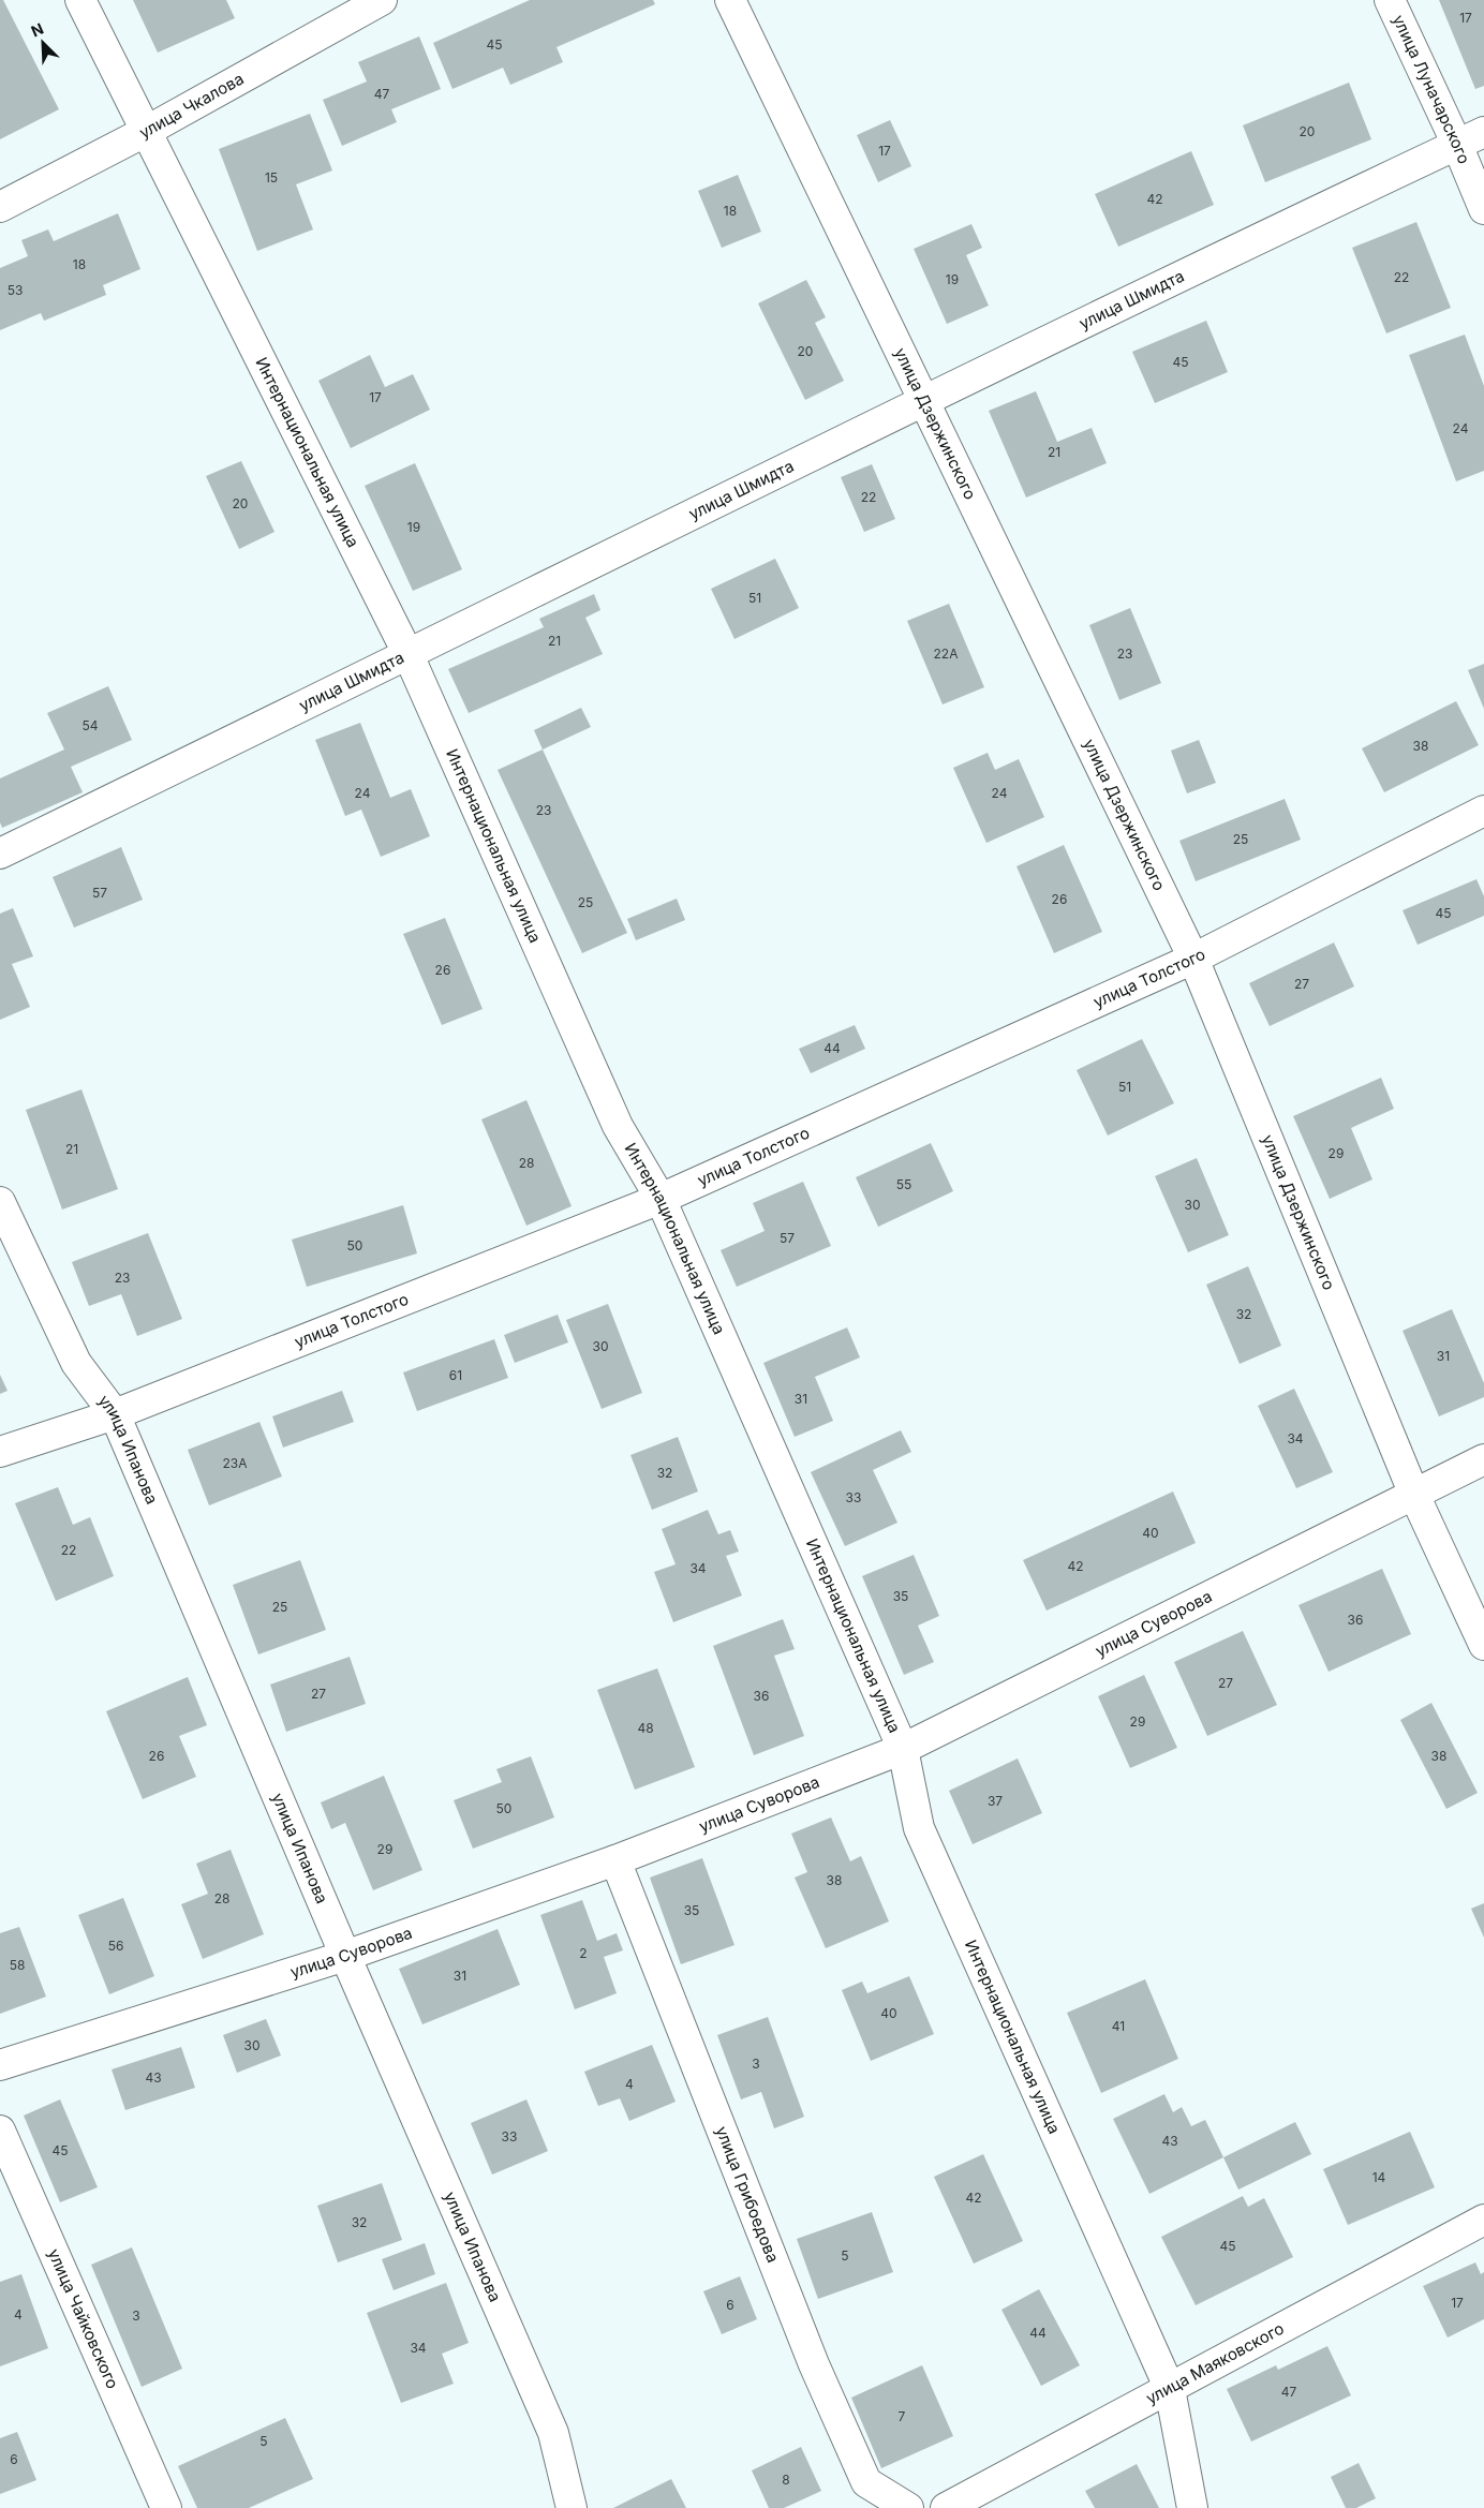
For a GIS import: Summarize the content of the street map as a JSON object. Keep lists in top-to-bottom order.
{
  "streets": {
    "street": [
      "улица Луначарского",
      "улица Чкалова",
      "улица Шмидта",
      "улица Дзержинского",
      "Интернациональная улица",
      "улица Толстого",
      "улица Ипанова",
      "улица Суворова",
      "улица Грибоедова",
      "улица Чайковского",
      "улица Маяковского"
    ]
  },
  "crossings": [
    ["улица Луначарского", "улица Шмидта"],
    ["улица Чкалова", "Интернациональная улица"],
    ["улица Шмидта", "улица Дзержинского"],
    ["улица Шмидта", "Интернациональная улица"],
    ["улица Дзержинского", "улица Толстого"],
    ["улица Дзержинского", "улица Суворова"],
    ["Интернациональная улица", "улица Толстого"],
    ["Интернациональная улица", "улица Суворова"],
    ["Интернациональная улица", "улица Маяковского"],
    ["улица Толстого", "улица Ипанова"],
    ["улица Ипанова", "улица Суворова"],
    ["улица Суворова", "улица Грибоедова"]
  ],
  "house_numbers": [
    "17",
    "45",
    "47",
    "20",
    "17",
    "15",
    "42",
    "18",
    "18",
    "22",
    "19",
    "53",
    "20",
    "45",
    "17",
    "24",
    "21",
    "22",
    "20",
    "19",
    "51",
    "21",
    "22А",
    "23",
    "54",
    "38",
    "24",
    "24",
    "23",
    "25",
    "57",
    "26",
    "25",
    "45",
    "26",
    "27",
    "44",
    "51",
    "21",
    "29",
    "28",
    "55",
    "30",
    "57",
    "50",
    "23",
    "32",
    "30",
    "31",
    "61",
    "31",
    "34",
    "23А",
    "32",
    "33",
    "40",
    "22",
    "42",
    "34",
    "35",
    "25",
    "36",
    "27",
    "27",
    "36",
    "29",
    "48",
    "26",
    "38",
    "37",
    "50",
    "29",
    "38",
    "28",
    "35",
    "56",
    "2",
    "58",
    "31",
    "40",
    "41",
    "30",
    "3",
    "43",
    "4",
    "33",
    "43",
    "45",
    "14",
    "42",
    "32",
    "45",
    "5",
    "17",
    "6",
    "4",
    "3",
    "44",
    "34",
    "47",
    "7",
    "5",
    "6",
    "8"
  ],
  "north": "top left"
}
